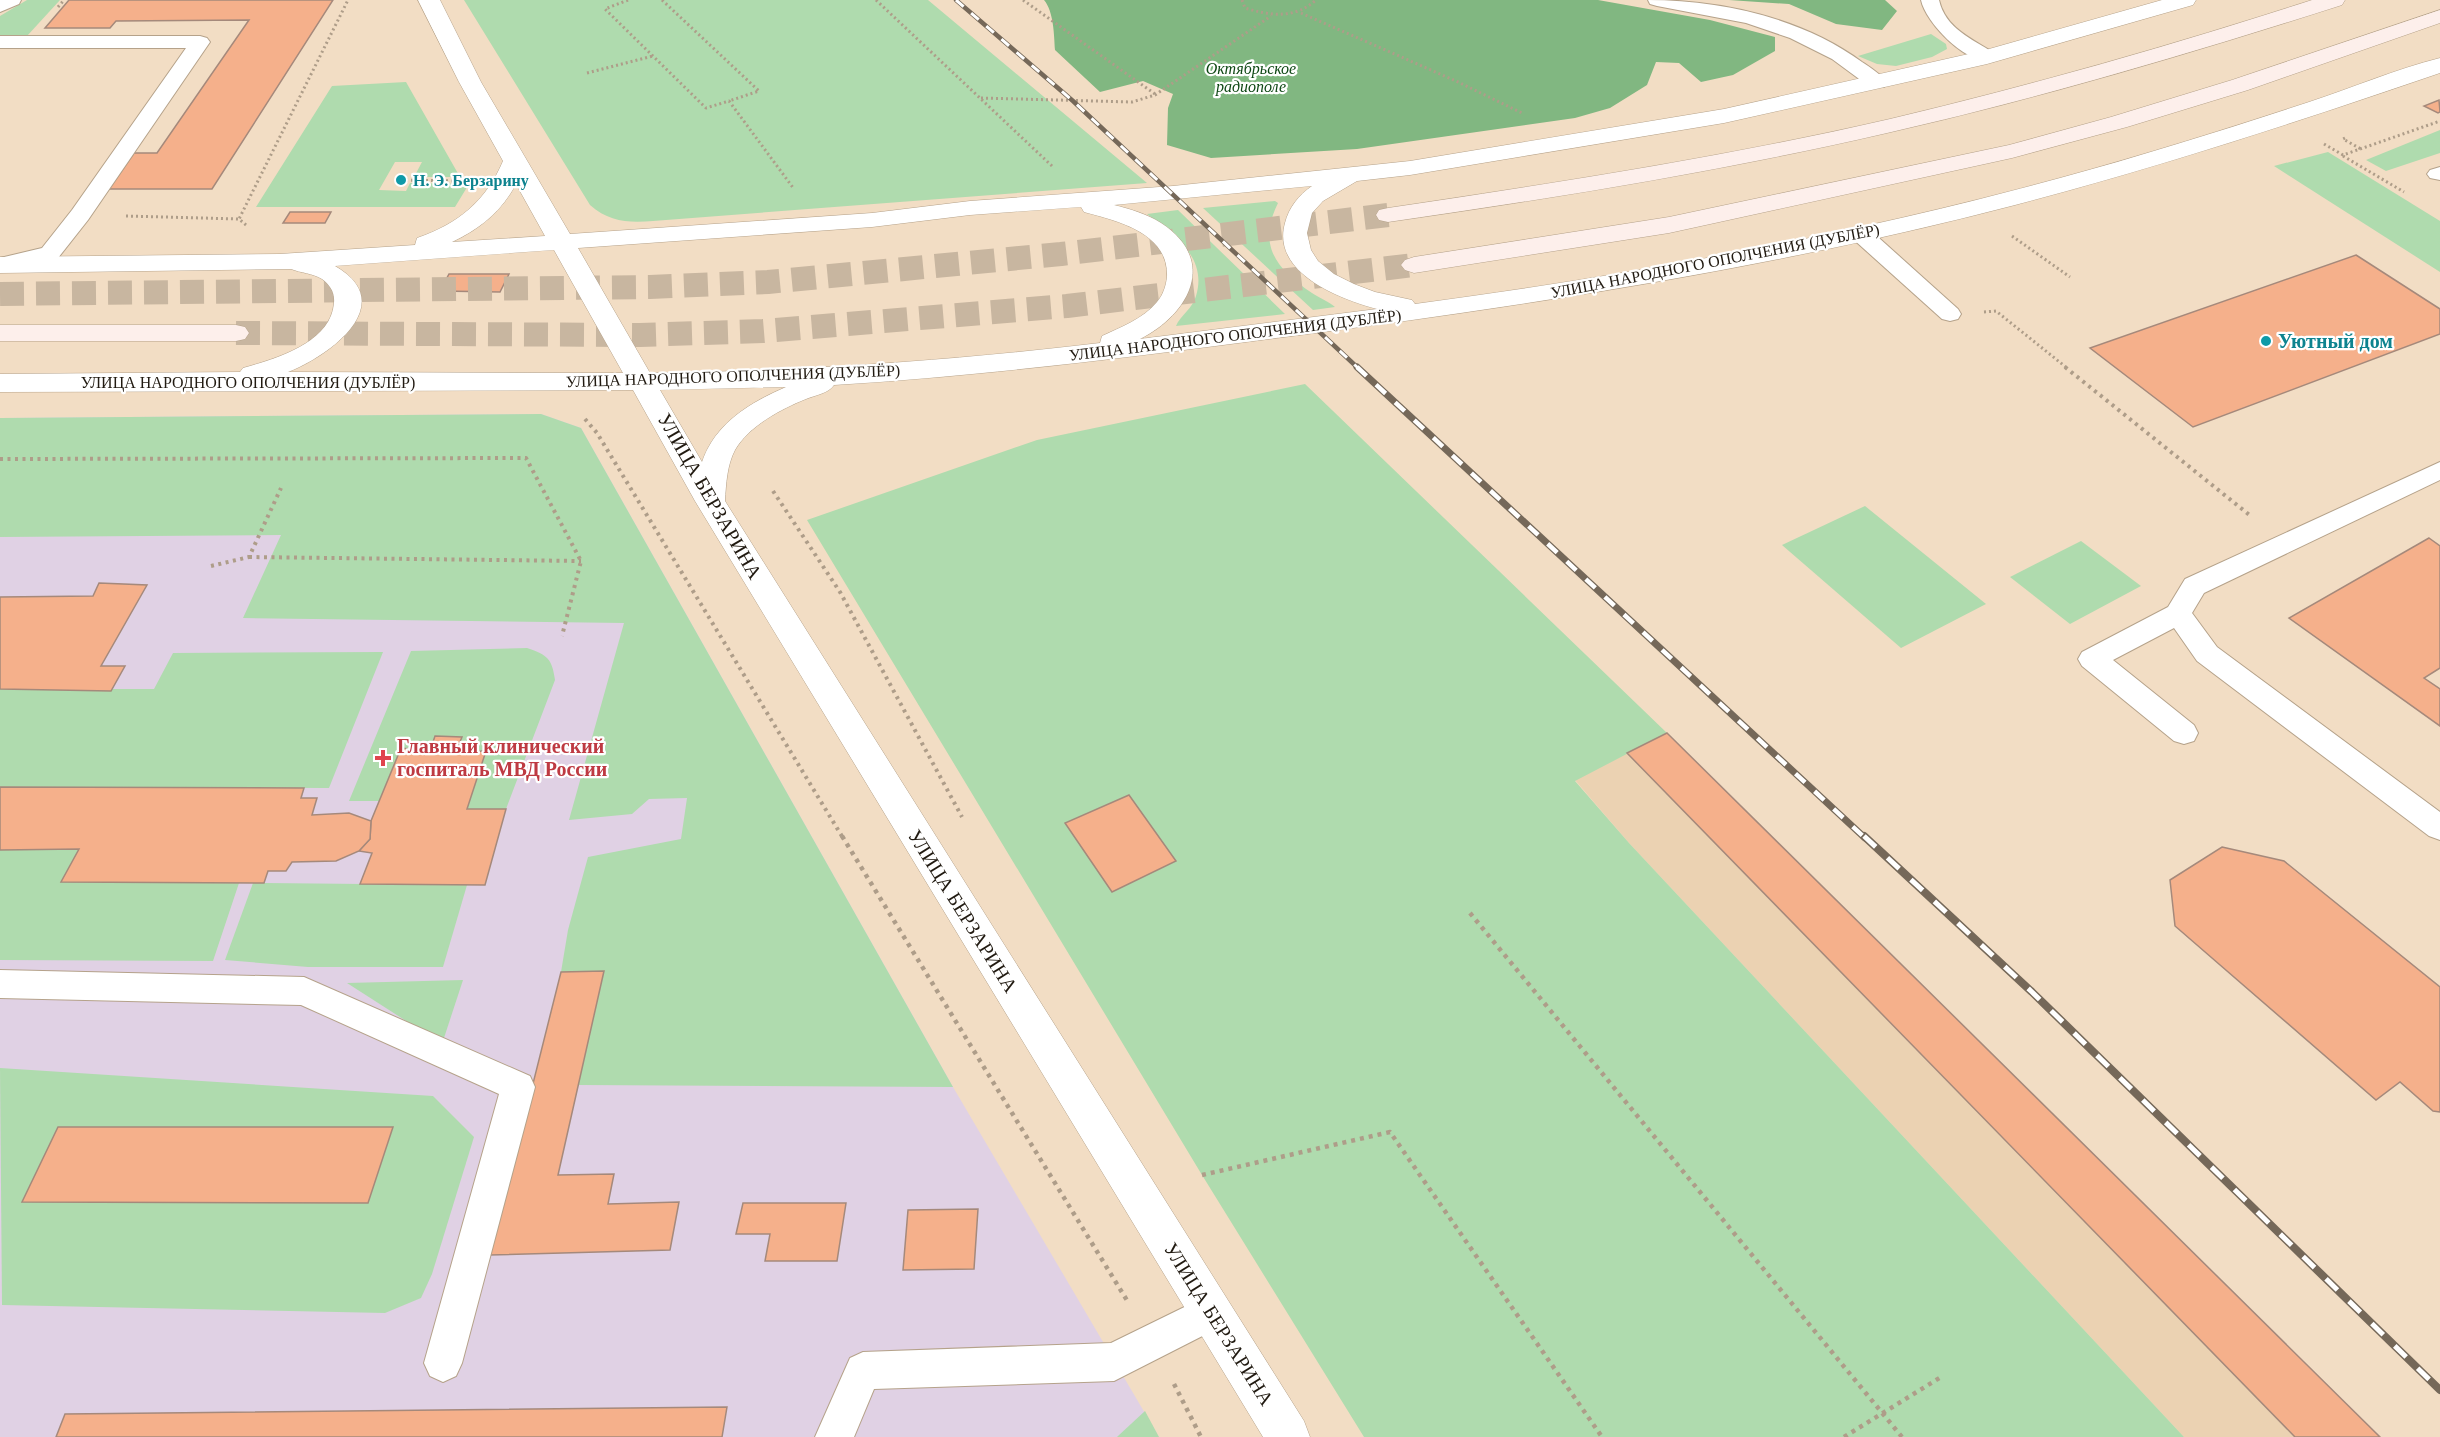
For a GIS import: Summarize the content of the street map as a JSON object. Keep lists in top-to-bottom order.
{
  "streets": {
    "street": ["УЛИЦА НАРОДНОГО ОПОЛЧЕНИЯ (ДУБЛЁР)", "УЛИЦА БЕРЗАРИНА"]
  },
  "crossings": [
    ["УЛИЦА НАРОДНОГО ОПОЛЧЕНИЯ (ДУБЛЁР)", "УЛИЦА БЕРЗАРИНА"]
  ],
  "parks": ["Октябрьское радиополе"],
  "places": {
    "other": ["Н. Э. Берзарину", "Уютный дом"],
    "health": ["Главный клинический госпиталь МВД России"]
  }
}
